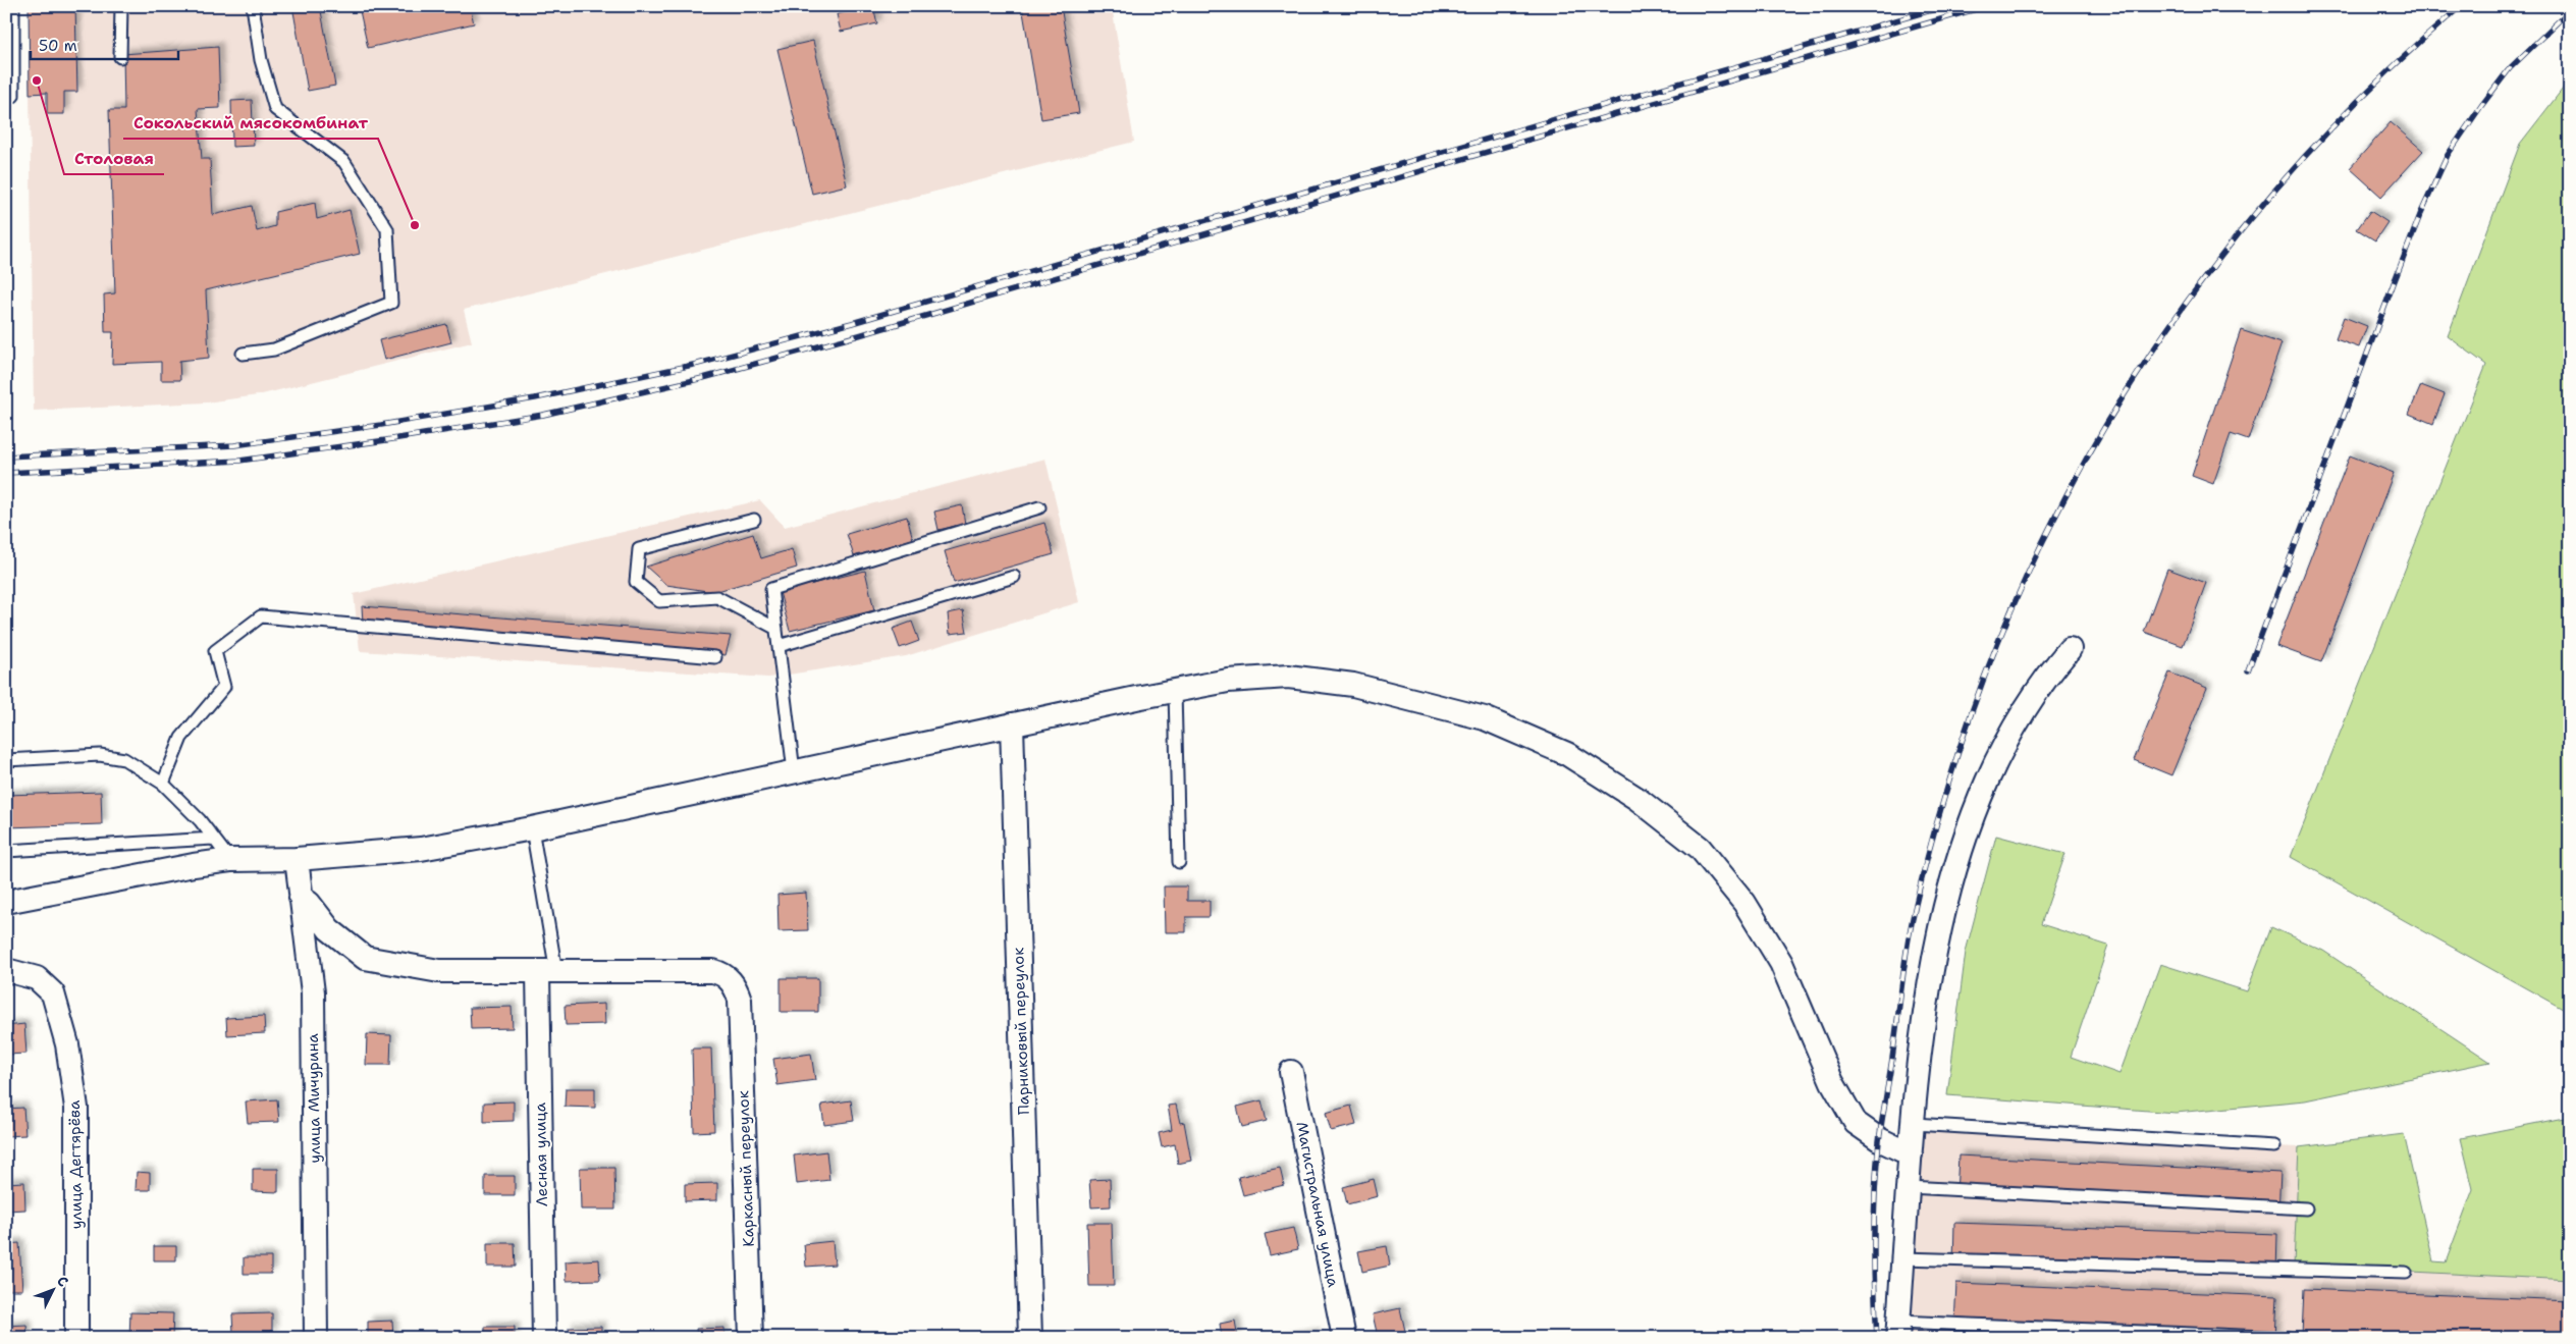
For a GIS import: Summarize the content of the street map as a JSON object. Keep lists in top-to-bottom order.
{
  "streets": {
    "street": [
      "Парниковый переулок",
      "улица Мичурина",
      "Лесная улица",
      "улица Дегтярёва",
      "Каркасный переулок",
      "Магистральная улица"
    ]
  },
  "crossings": [
    ["Лесная улица", "Каркасный переулок"]
  ],
  "places": ["Столовая", "Сокольский мясокомбинат"],
  "scale_bar": "50 m",
  "north": "top right"
}
